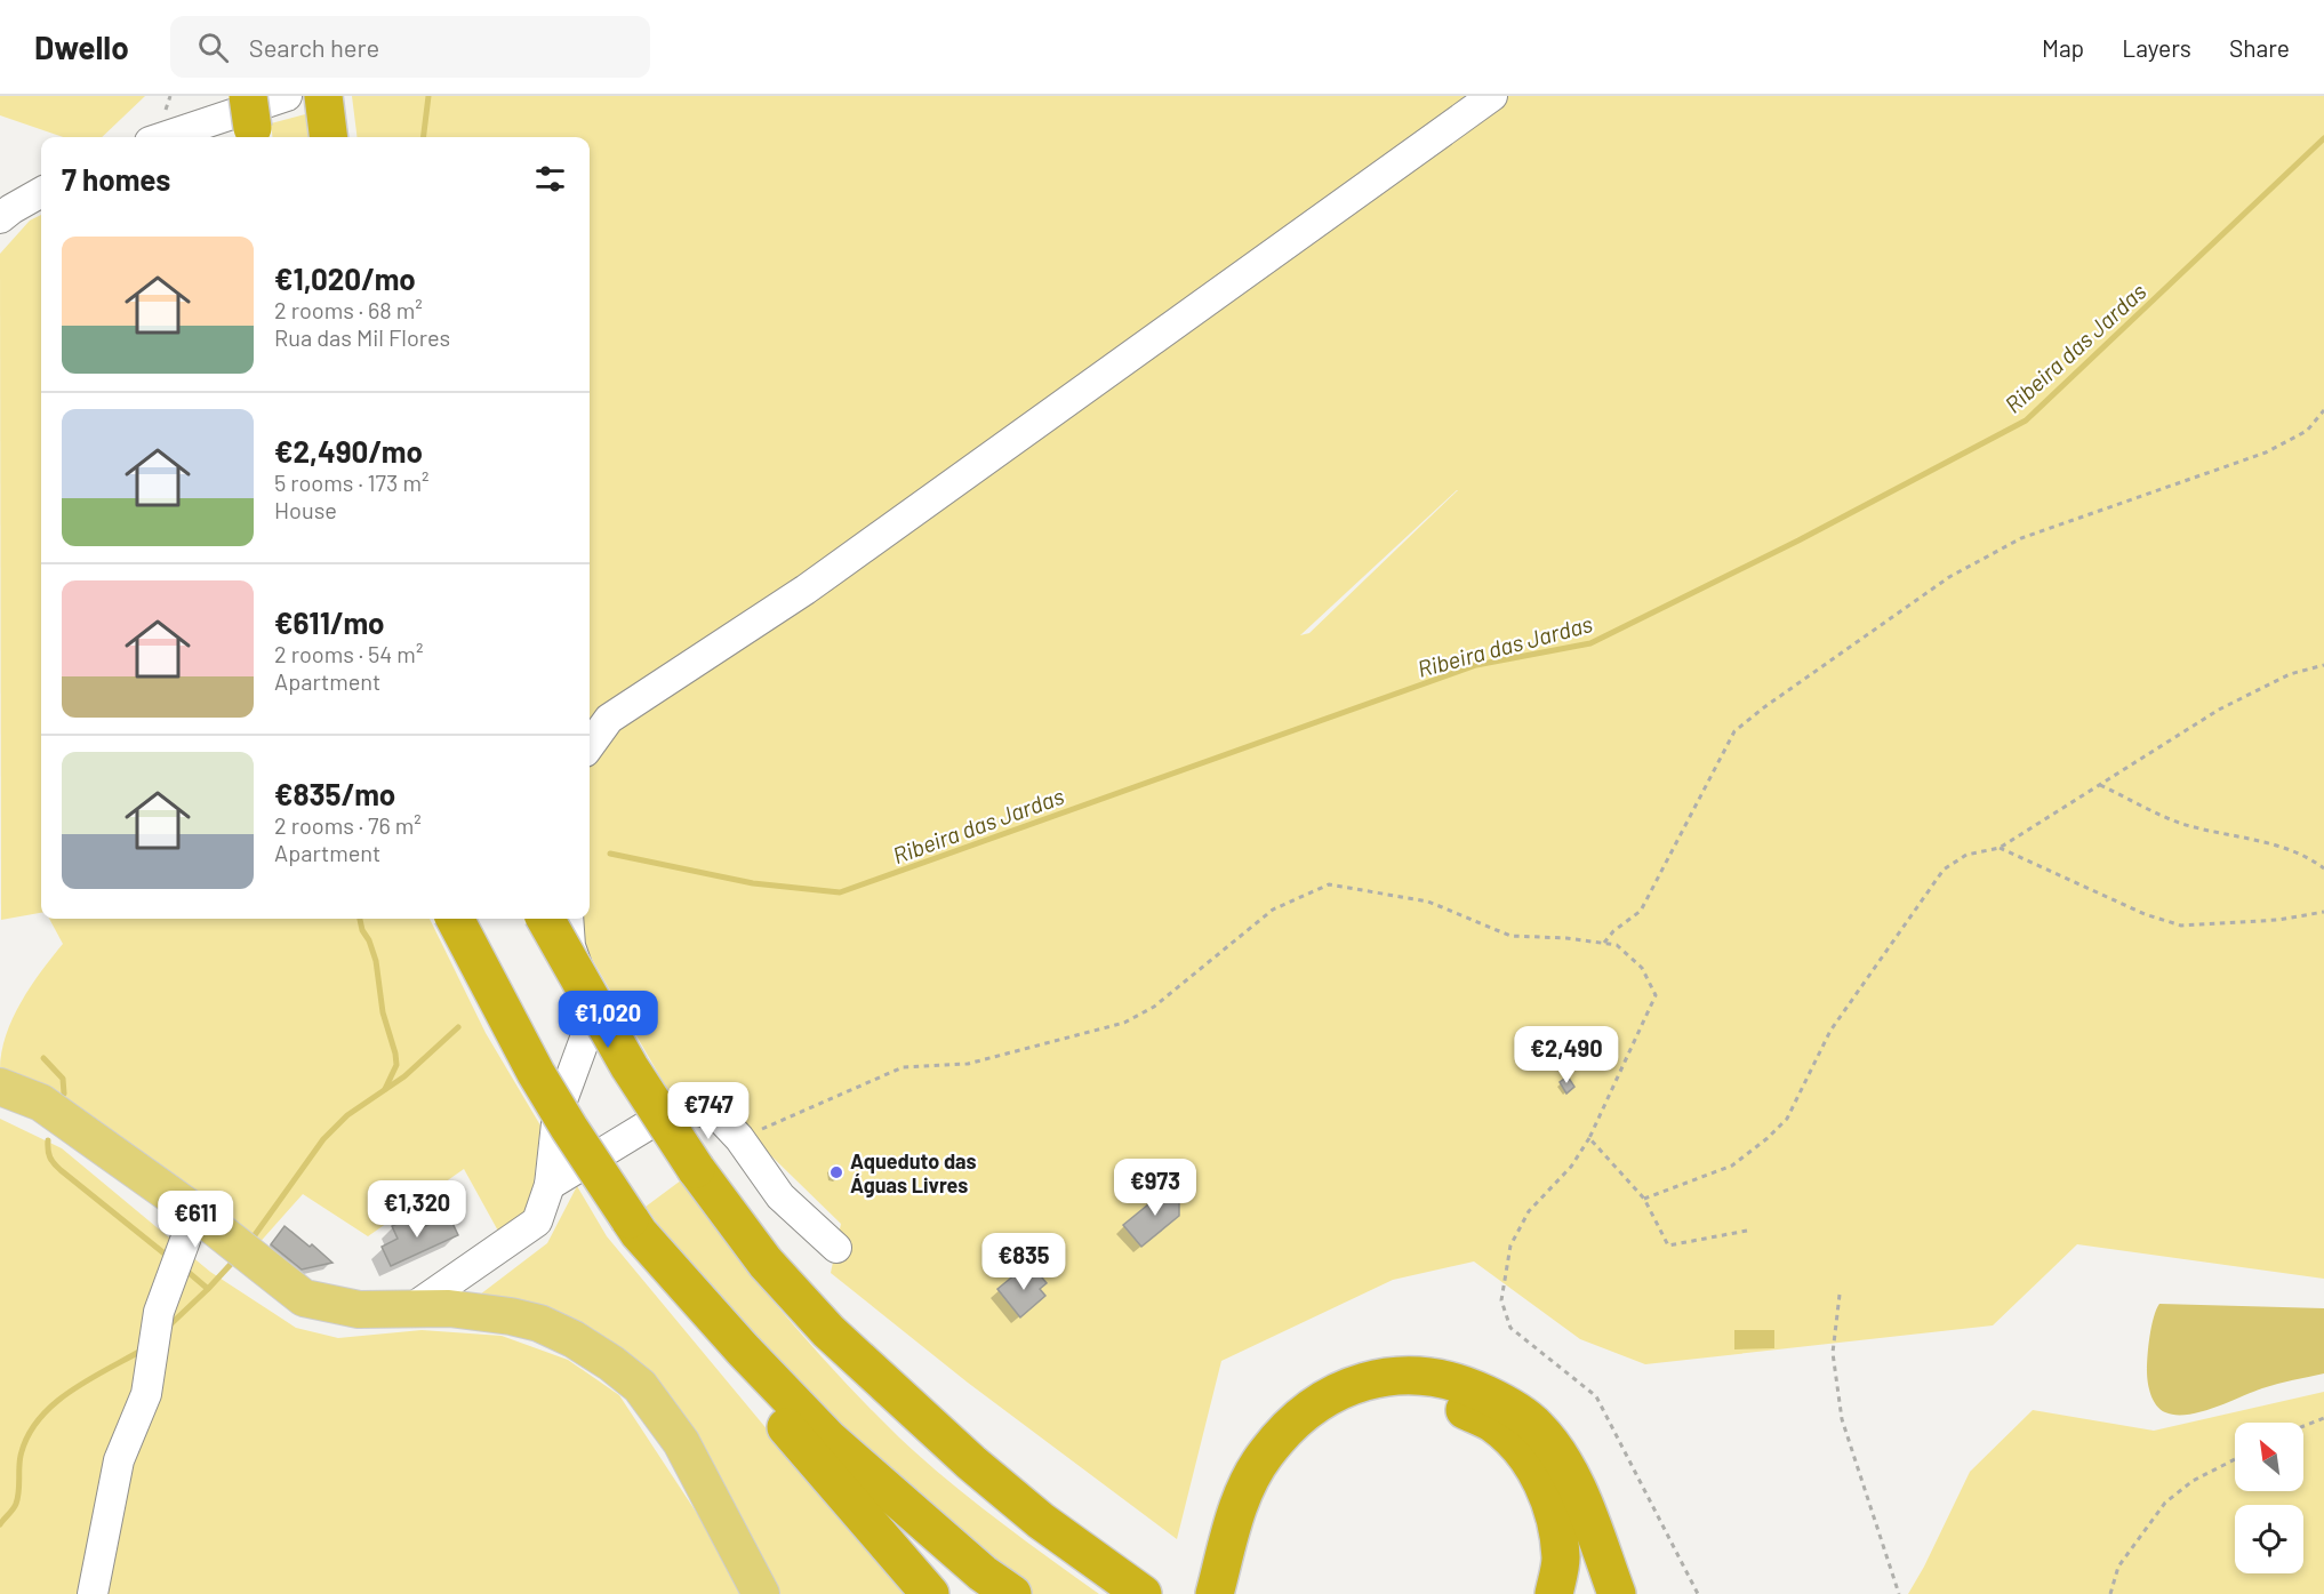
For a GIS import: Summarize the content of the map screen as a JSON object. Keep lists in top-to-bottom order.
{
  "water": ["Ribeira das Jardas"],
  "places": ["Aqueduto das Águas Livres"],
  "north": "top left",
  "page": {
    "header": "Dwello",
    "search": "Search here",
    "nav": ["Map", "Layers", "Share"],
    "heading": "7 homes",
    "list": [
      {
        "name": "€1,020/mo",
        "note": "2 rooms · 68 m² · Rua das Mil Flores"
      },
      {
        "name": "€2,490/mo",
        "note": "5 rooms · 173 m² · House"
      },
      {
        "name": "€611/mo",
        "note": "2 rooms · 54 m² · Apartment"
      },
      {
        "name": "€835/mo",
        "note": "2 rooms · 76 m² · Apartment"
      }
    ],
    "price": [
      "€1,020",
      "€2,490",
      "€747",
      "€973",
      "€1,320",
      "€611",
      "€835"
    ]
  }
}
